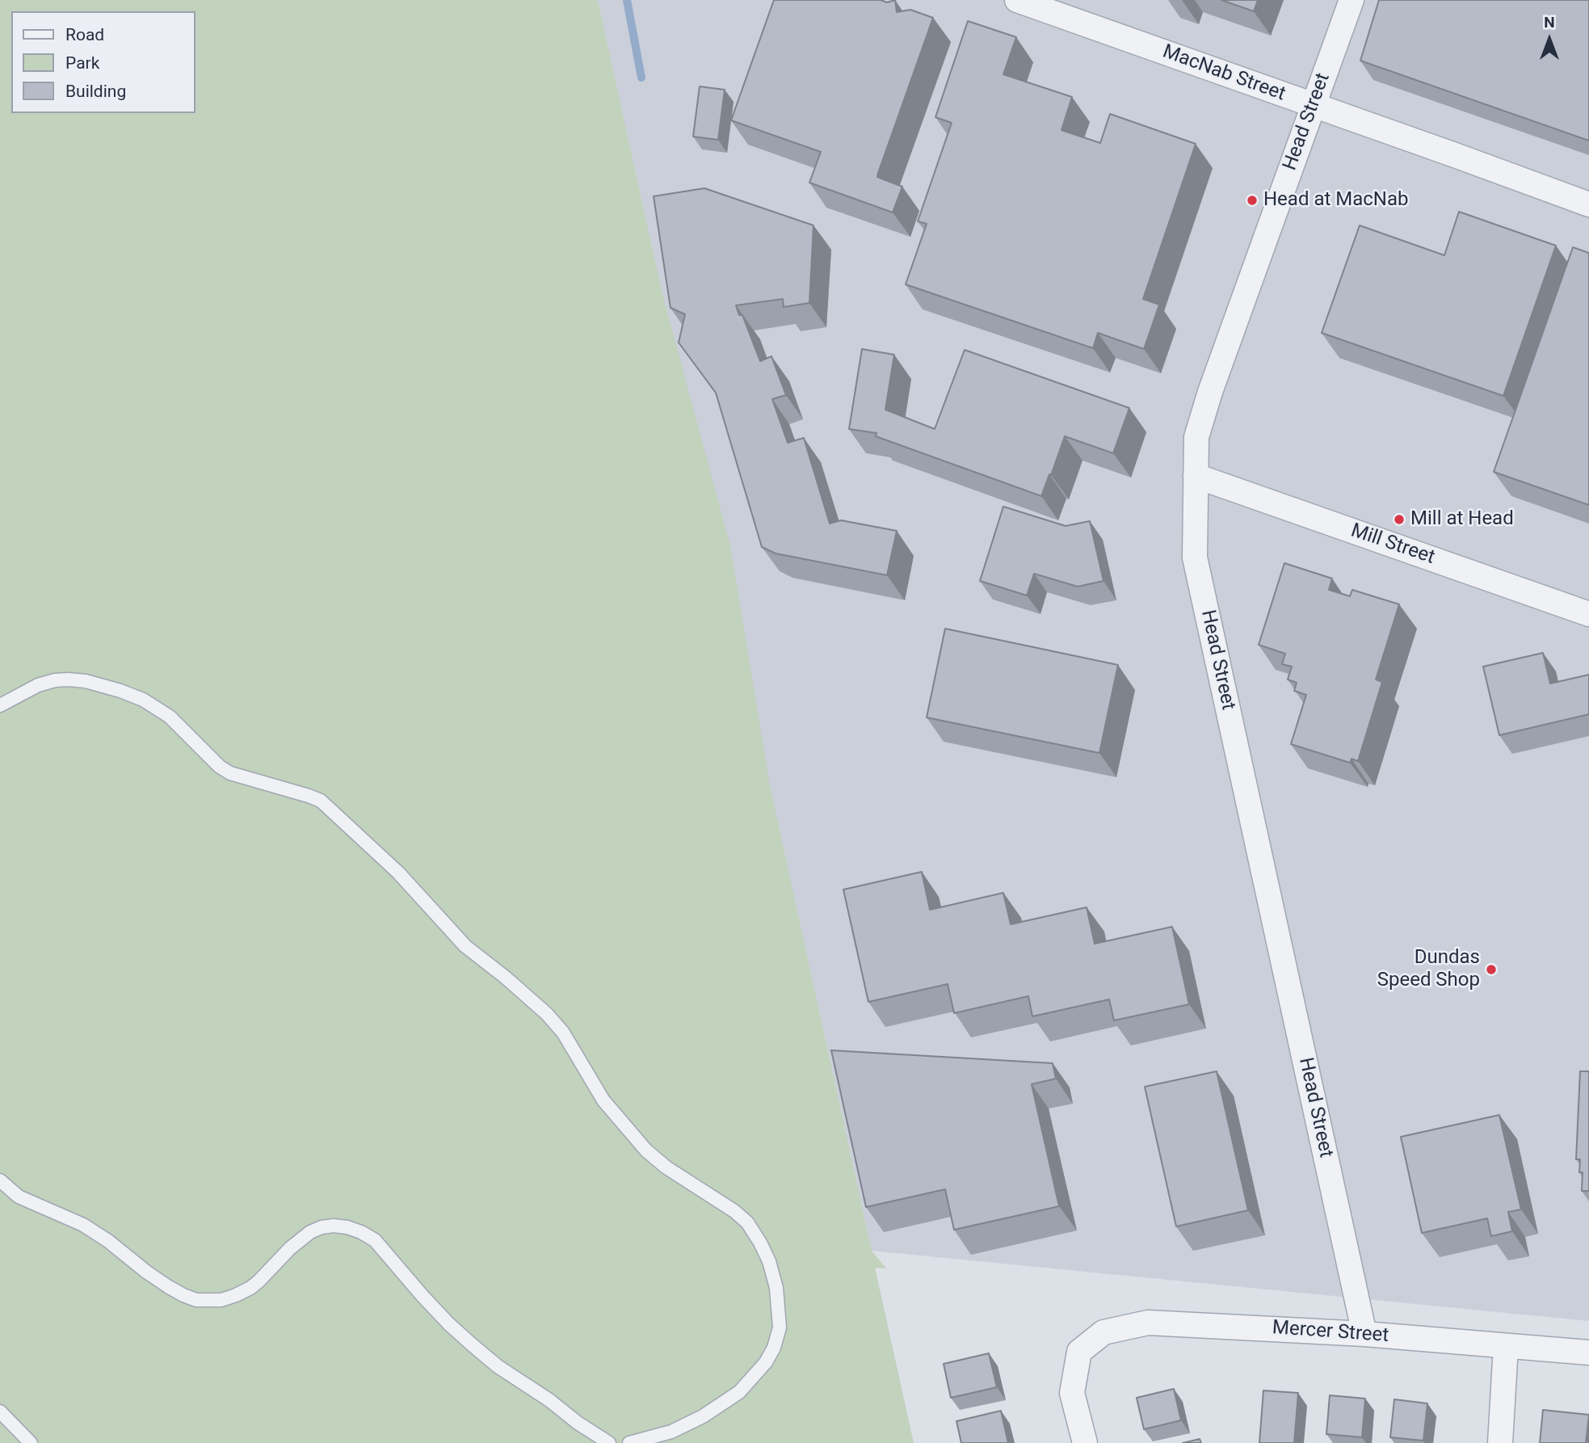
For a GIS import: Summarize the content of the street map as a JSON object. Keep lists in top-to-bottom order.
{
  "streets": {
    "street": [
      "MacNab Street",
      "Head Street",
      "Mill Street",
      "Mercer Street"
    ]
  },
  "crossings": [
    ["MacNab Street", "Head Street"],
    ["Head Street", "Mill Street"],
    ["Head Street", "Mercer Street"]
  ],
  "places": ["Head at MacNab", "Mill at Head", "Dundas Speed Shop"],
  "legend": ["Road", "Park", "Building"],
  "north": "top"
}
